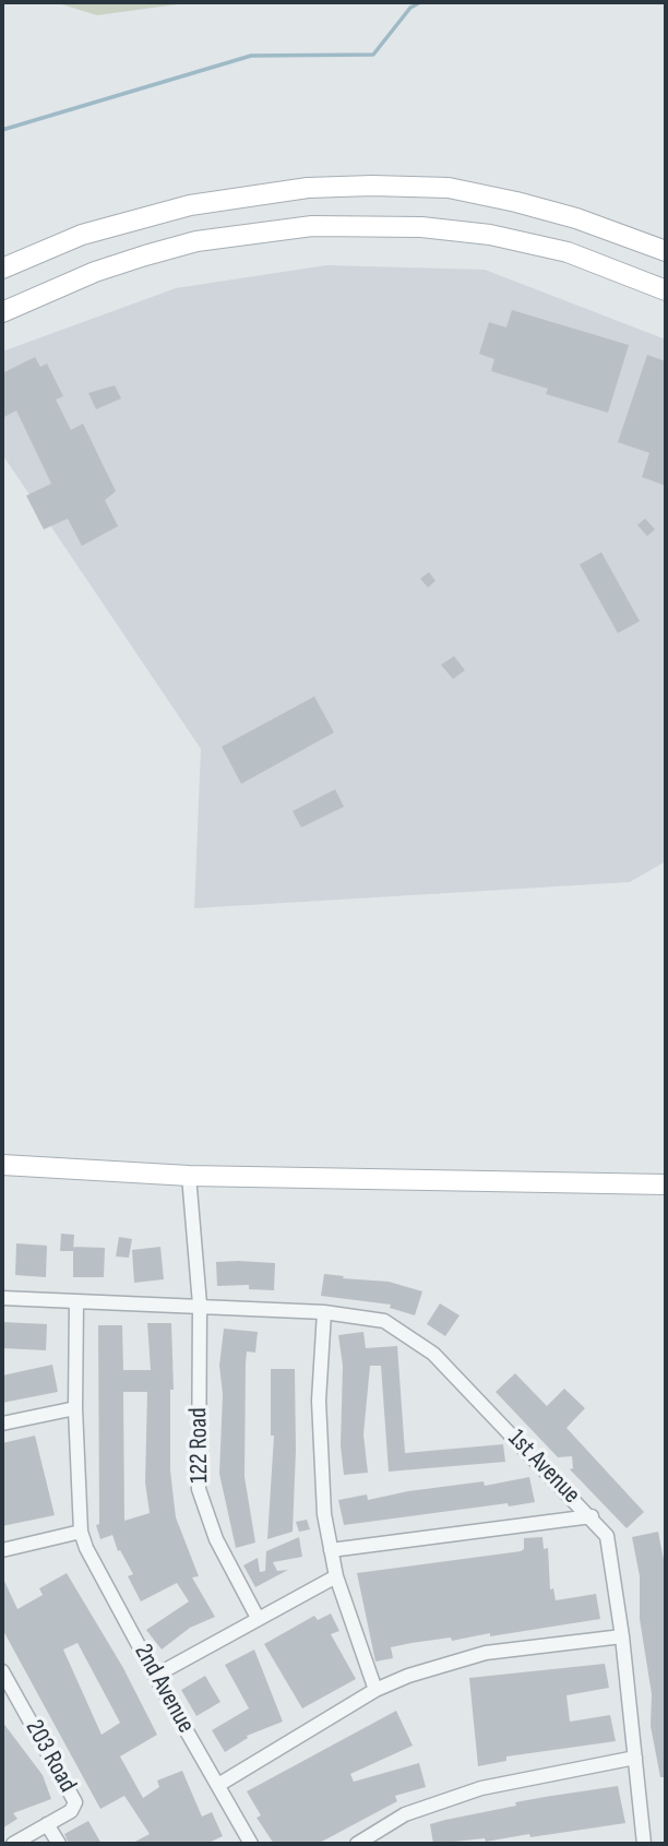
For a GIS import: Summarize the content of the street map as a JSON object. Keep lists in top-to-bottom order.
{
  "streets": {
    "street": [
      "122 Road",
      "1st Avenue",
      "2nd Avenue",
      "203 Road"
    ]
  },
  "crossings": [
    ["122 Road", "1st Avenue"],
    ["1st Avenue", "2nd Avenue"]
  ]
}
